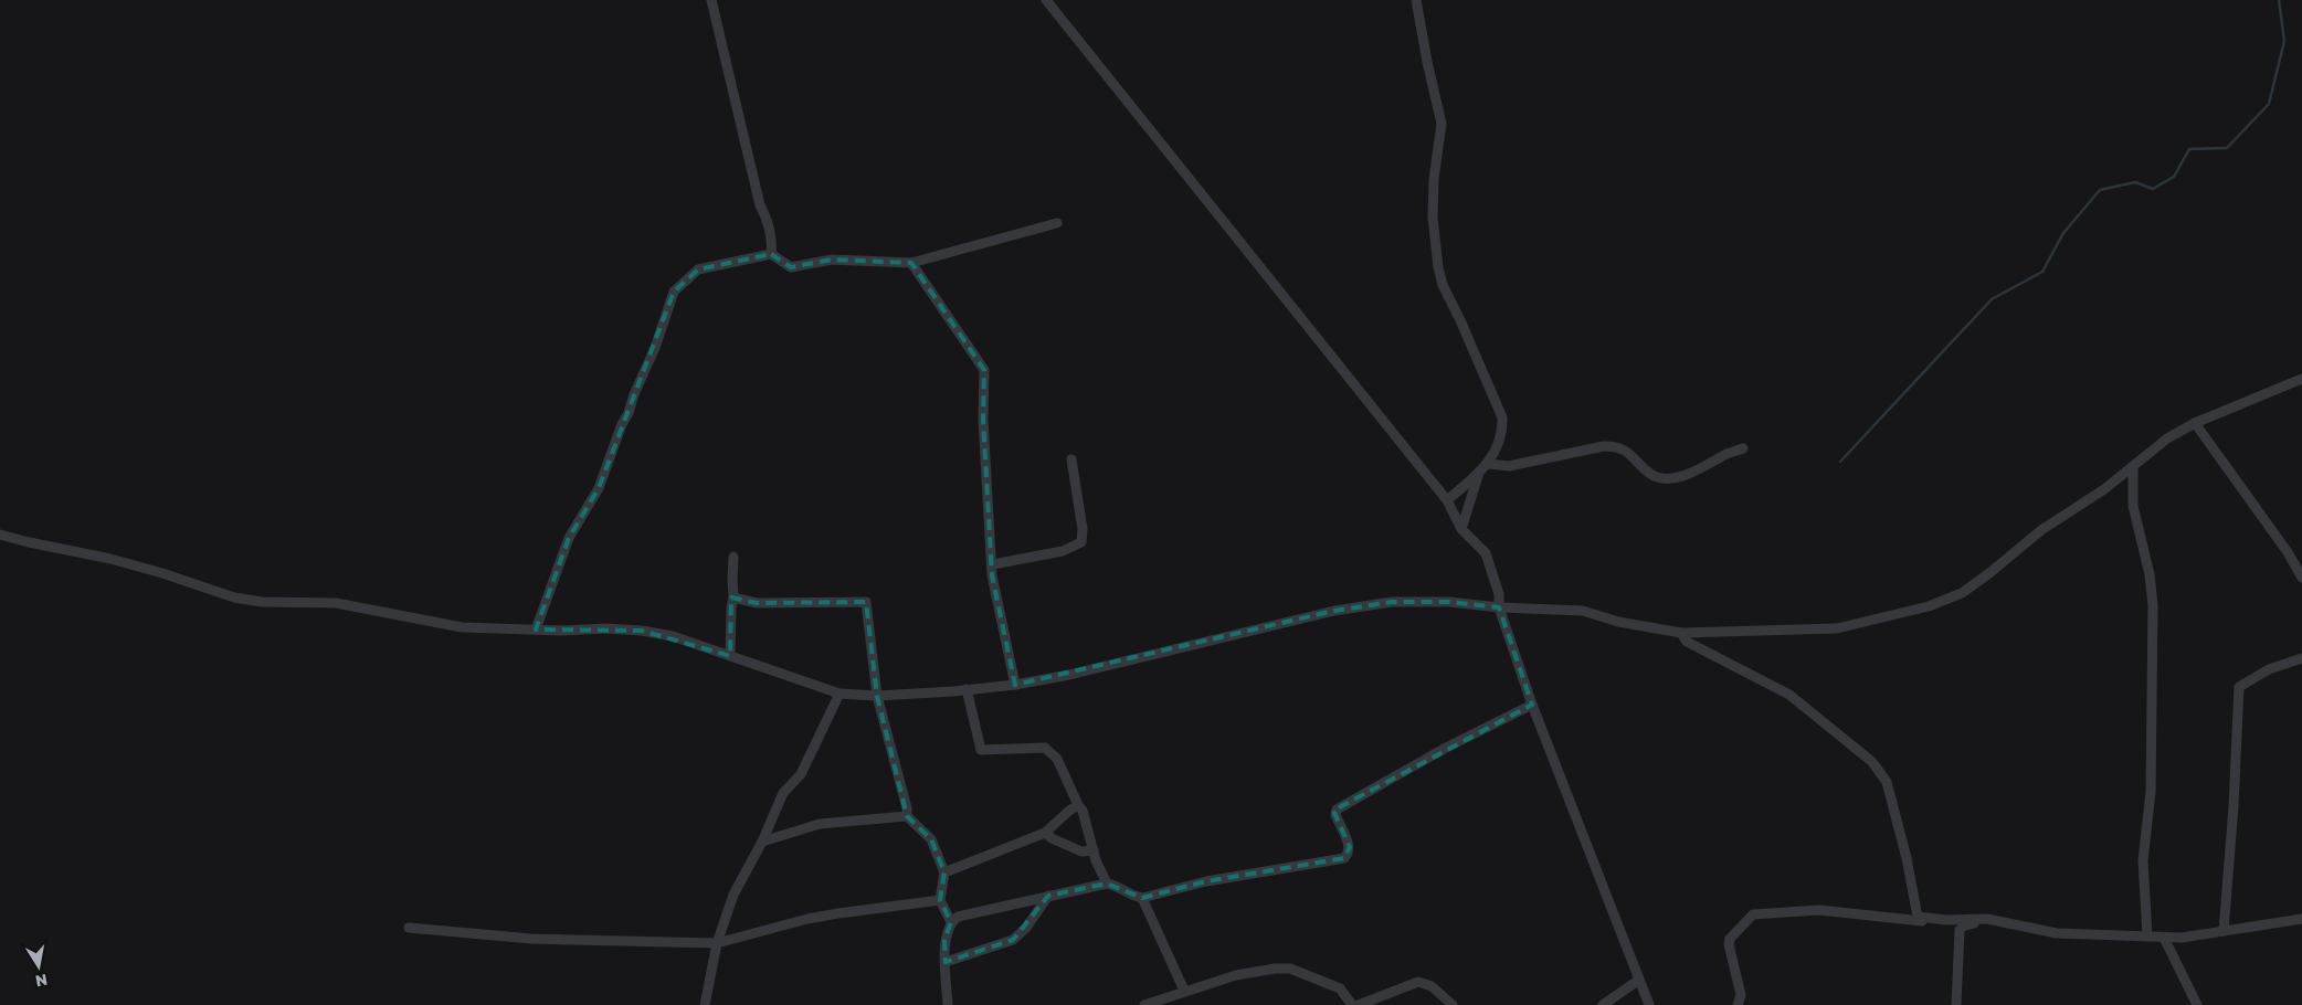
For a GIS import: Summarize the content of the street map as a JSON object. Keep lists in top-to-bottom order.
{
  "north": "bottom"
}
